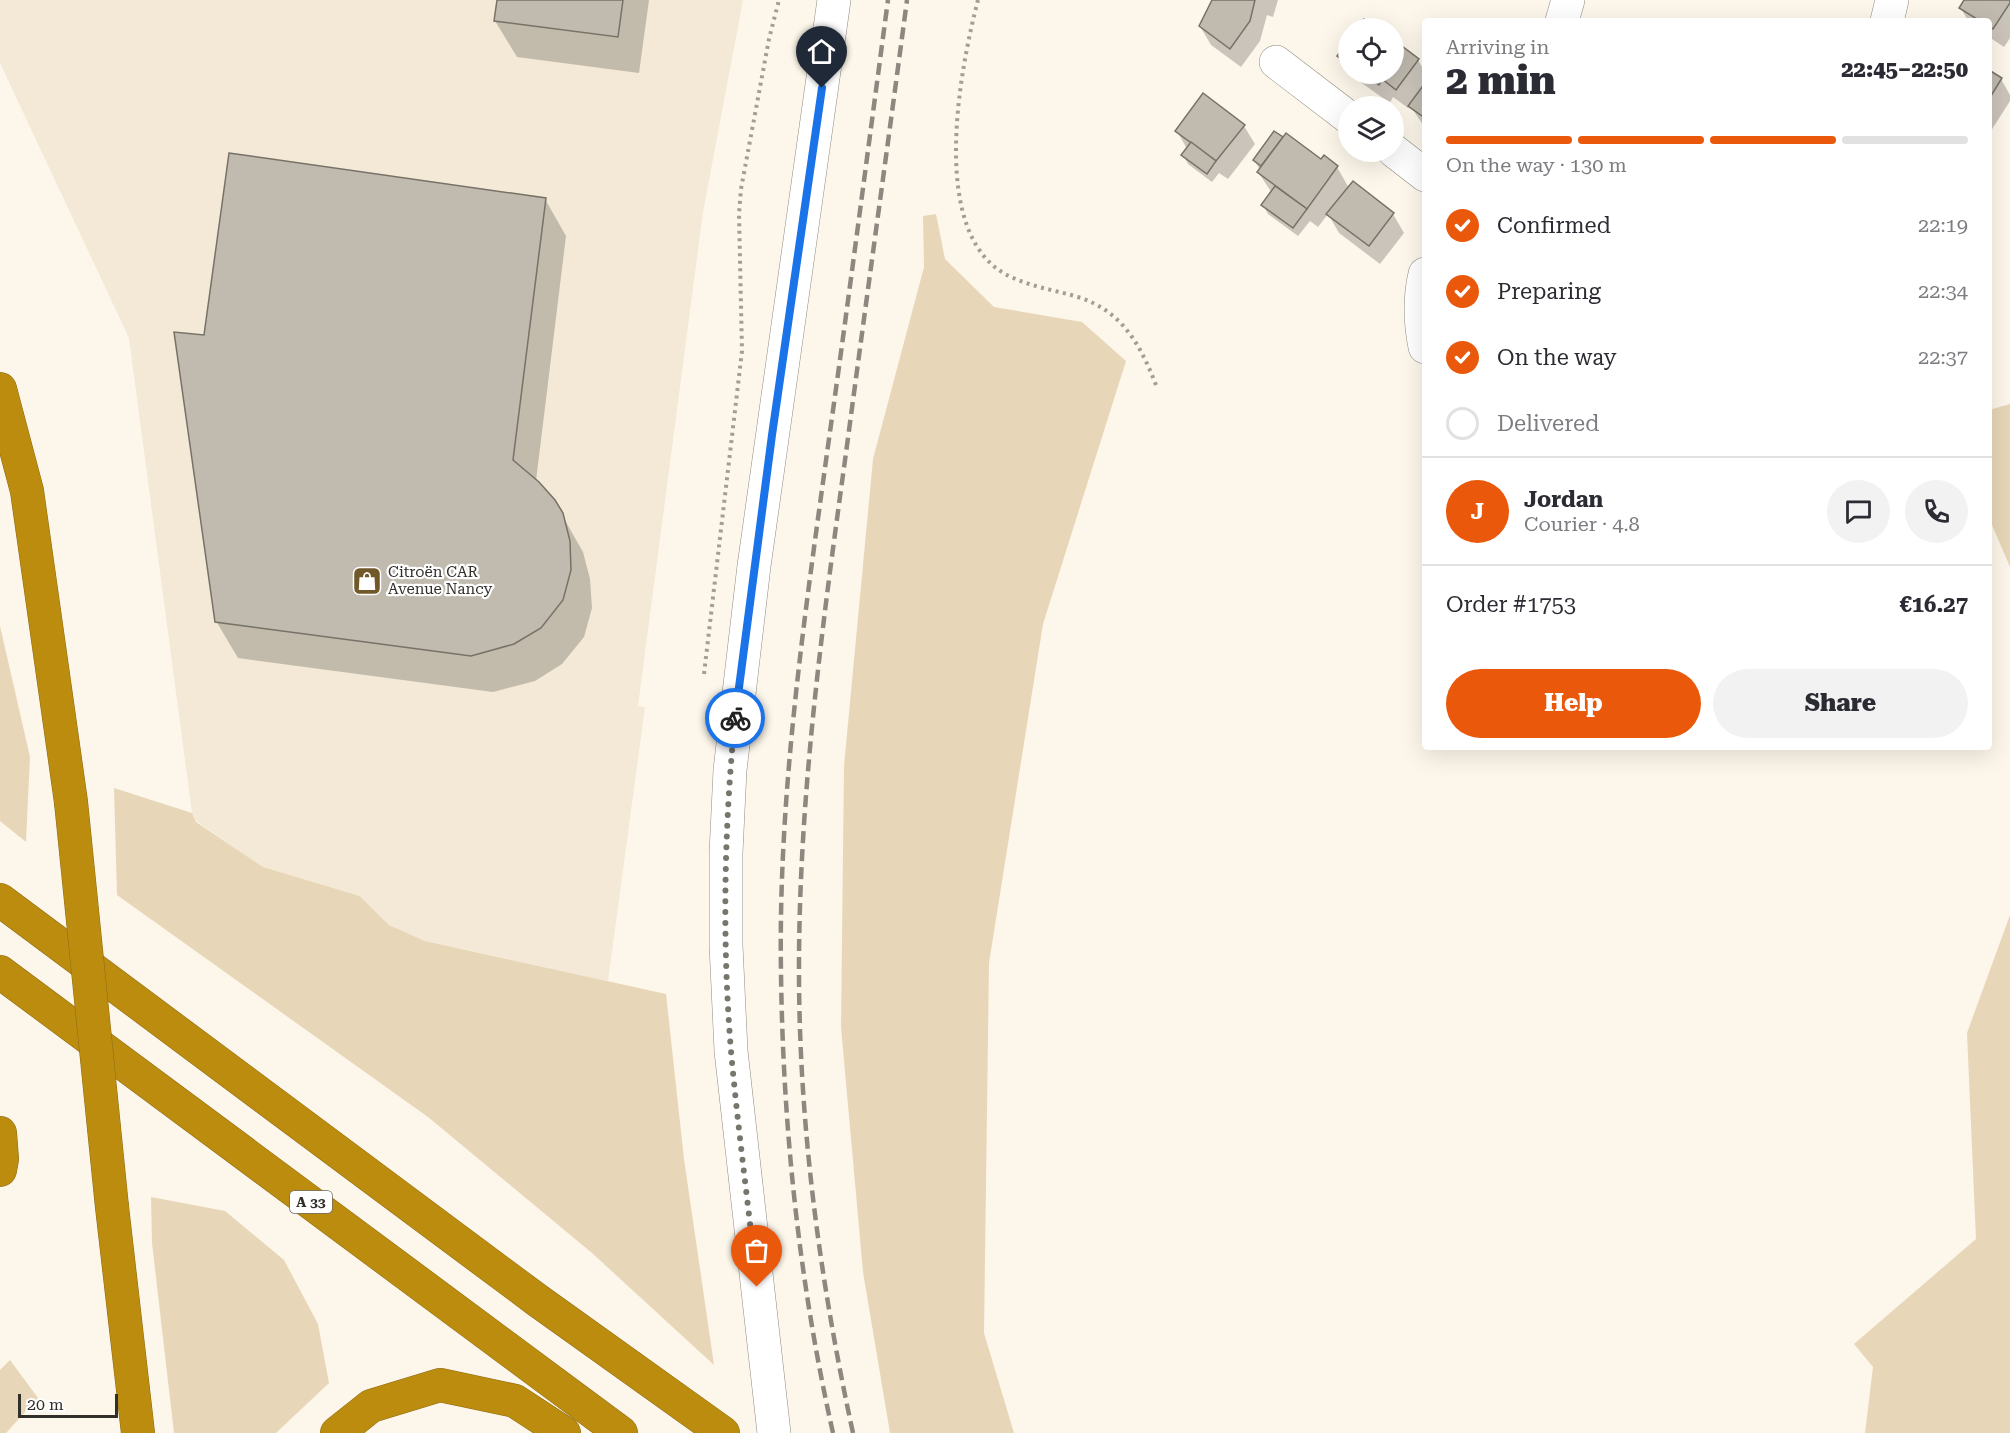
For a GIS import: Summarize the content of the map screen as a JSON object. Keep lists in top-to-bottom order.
{
  "streets": {
    "highway": ["A 33"]
  },
  "places": {
    "shop": ["Citroën CAR Avenue Nancy"]
  },
  "scale_bar": "20 m",
  "page": {
    "heading": ["2 min", "Arriving in", "22:45–22:50"],
    "panel": [
      "Jordan",
      "Courier · 4.8",
      "Order #1753",
      "€16.27"
    ],
    "bar": "On the way · 130 m",
    "list": [
      ["Confirmed", "22:19"],
      ["Preparing", "22:34"],
      ["On the way", "22:37"],
      "Delivered"
    ],
    "round": "J",
    "buttons": ["Help", "Share"],
    "scale": "20 m"
  }
}
